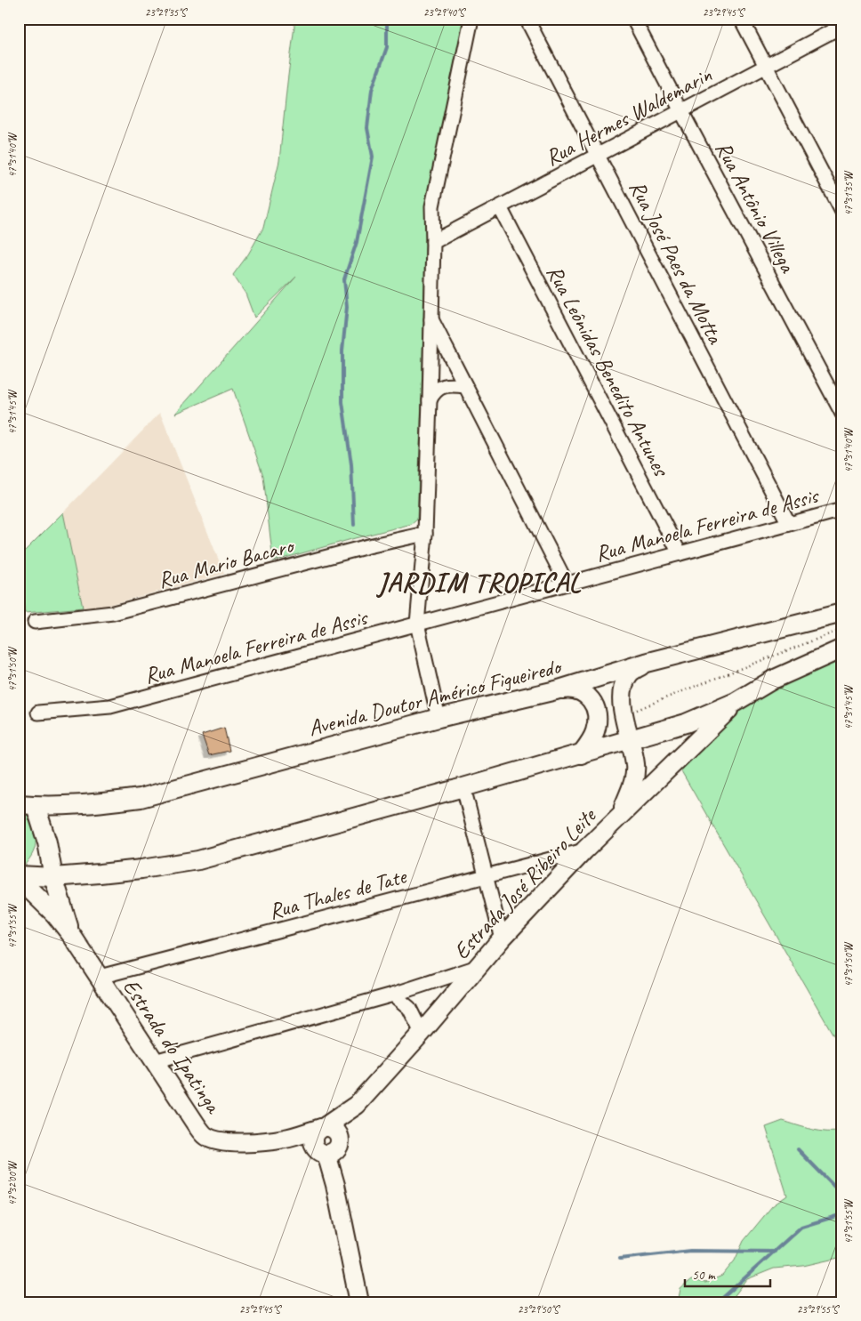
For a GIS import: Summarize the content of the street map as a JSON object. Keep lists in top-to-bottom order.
{
  "streets": {
    "main road": ["Avenida Doutor Américo Figueiredo", "Estrada José Ribeiro Leite", "Estrada do Ipatinga"],
    "street": [
      "Rua Hermes Waldemarin",
      "Rua Antônio Villega",
      "Rua José Paes da Motta",
      "Rua Leônidas Benedito Antunes",
      "Rua Manoela Ferreira de Assis",
      "Rua Mario Bacaro",
      "Rua Thales de Tate"
    ]
  },
  "crossings": [
    ["Rua Hermes Waldemarin", "Rua Antônio Villega"],
    ["Rua Hermes Waldemarin", "Rua José Paes da Motta"],
    ["Rua Hermes Waldemarin", "Rua Leônidas Benedito Antunes"],
    ["Rua José Paes da Motta", "Rua Manoela Ferreira de Assis"],
    ["Rua Leônidas Benedito Antunes", "Rua Manoela Ferreira de Assis"],
    ["Avenida Doutor Américo Figueiredo", "Estrada do Ipatinga"],
    ["Estrada José Ribeiro Leite", "Rua Thales de Tate"],
    ["Estrada José Ribeiro Leite", "Estrada do Ipatinga"],
    ["Rua Thales de Tate", "Estrada do Ipatinga"]
  ],
  "districts": ["JARDIM TROPICAL"],
  "scale_bar": "50 m",
  "coordinates": [
    "23°29'35\"S",
    "23°29'40\"S",
    "23°29'45\"S",
    "47°31'40\"W",
    "47°31'35\"W",
    "47°31'45\"W",
    "47°31'50\"W",
    "47°31'55\"W",
    "47°32'00\"W",
    "23°29'50\"S",
    "23°29'55\"S"
  ]
}
